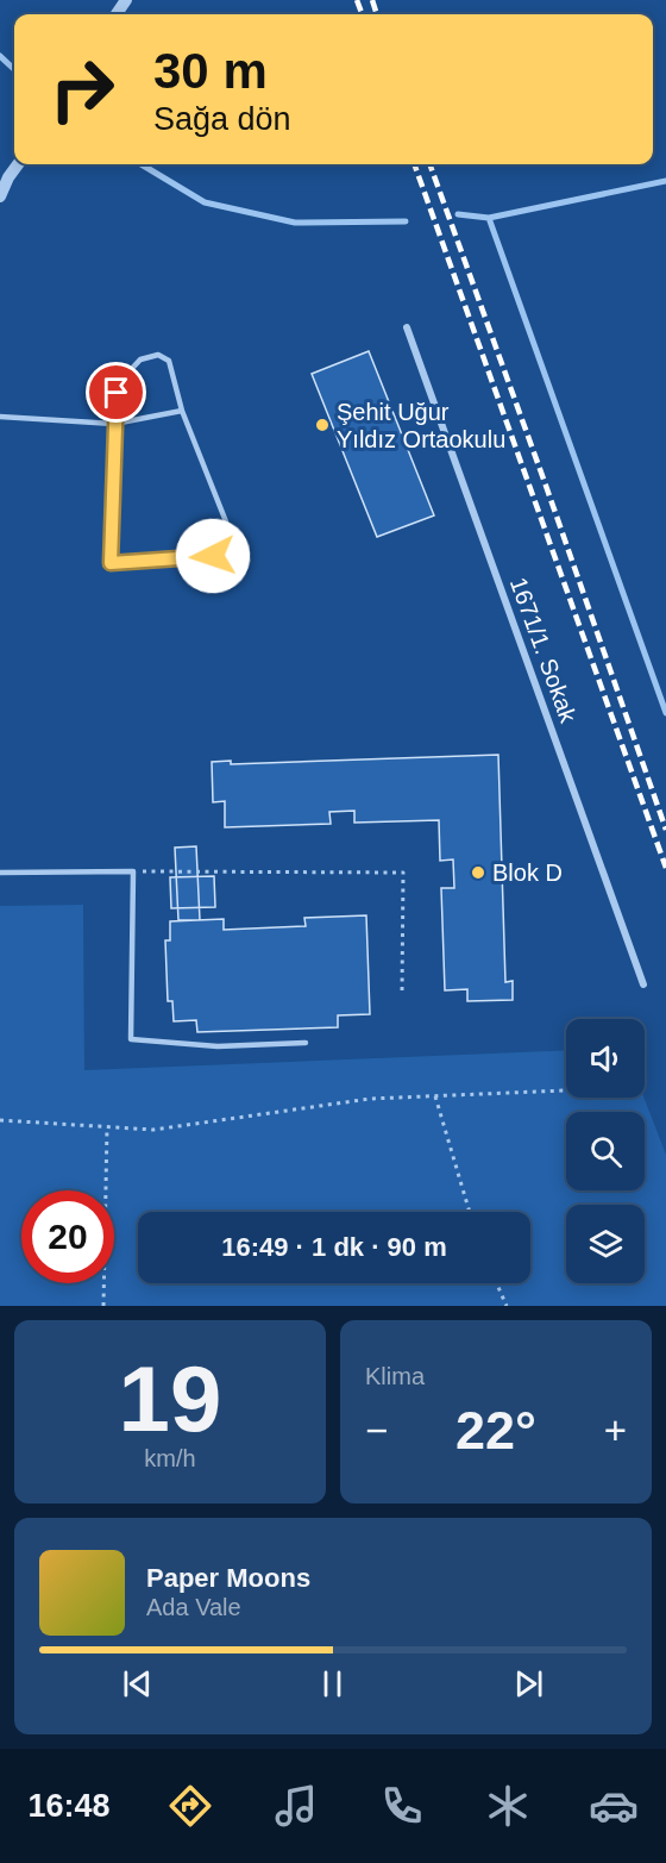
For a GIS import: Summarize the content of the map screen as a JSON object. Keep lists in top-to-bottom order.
{
  "streets": {
    "street": ["1671/1. Sokak"]
  },
  "places": ["Şehit Uğur Yıldız Ortaokulu", "Blok D"],
  "page": {
    "turn": ["30 m", "Sağa dön"],
    "limit": "20",
    "trip": "16:49 · 1 dk · 90 m",
    "tile": [
      ["19", "km/h"],
      "Klima"
    ],
    "heat": ["−", "22°", "+"],
    "song": ["Paper Moons", "Ada Vale"],
    "tabs": "16:48"
  }
}
